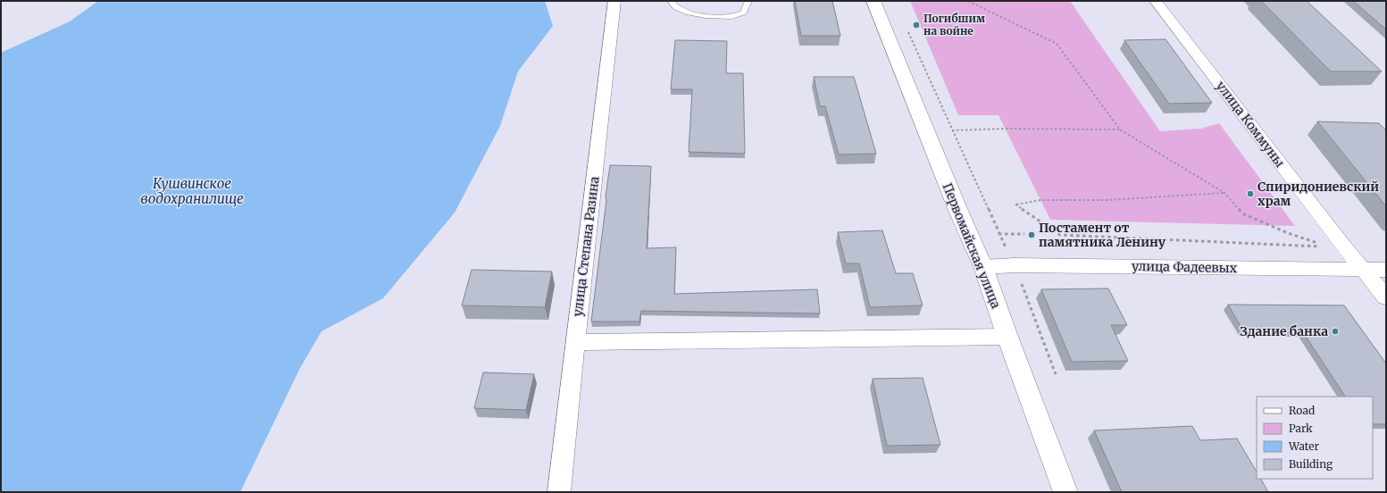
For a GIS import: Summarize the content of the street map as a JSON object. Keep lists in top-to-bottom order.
{
  "streets": {
    "main road": ["Первомайская улица"],
    "street": ["улица Коммуны", "улица Степана Разина", "улица Фадеевых"]
  },
  "crossings": [
    ["улица Коммуны", "улица Фадеевых"],
    ["Первомайская улица", "улица Фадеевых"]
  ],
  "water": ["Кушвинское водохранилище"],
  "places": [
    "Погибшим на войне",
    "Спиридониевский храм",
    "Постамент от памятника Ленину",
    "Здание банка"
  ],
  "legend": [
    "Road",
    "Park",
    "Water",
    "Building"
  ]
}
